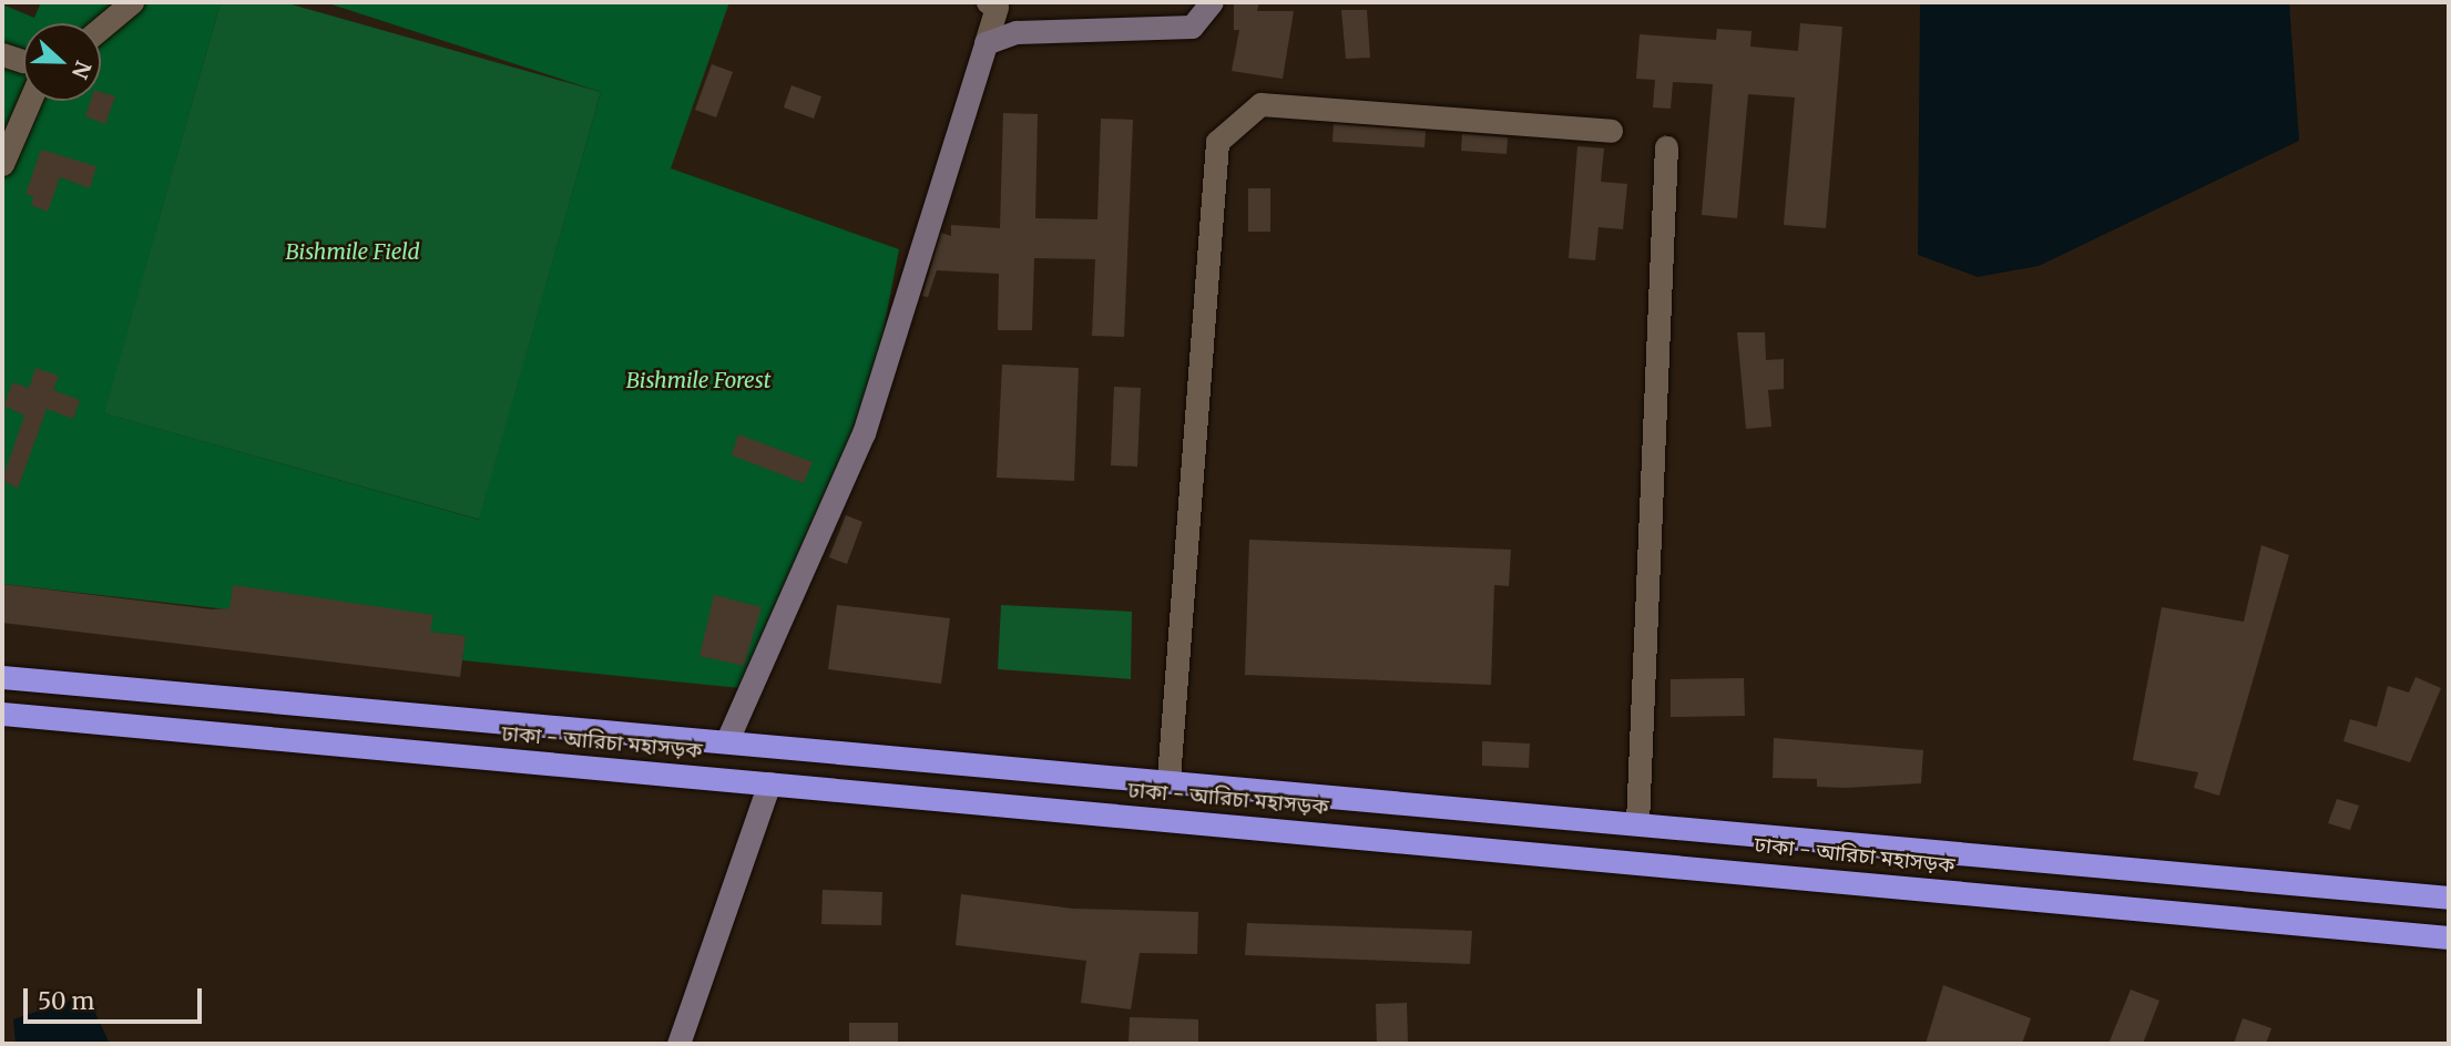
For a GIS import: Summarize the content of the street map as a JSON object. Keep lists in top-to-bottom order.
{
  "streets": {
    "highway": ["ঢাকা - আরিচা মহাসড়ক"]
  },
  "parks": ["Bishmile Field", "Bishmile Forest"],
  "scale_bar": "50 m",
  "north": "right"
}
